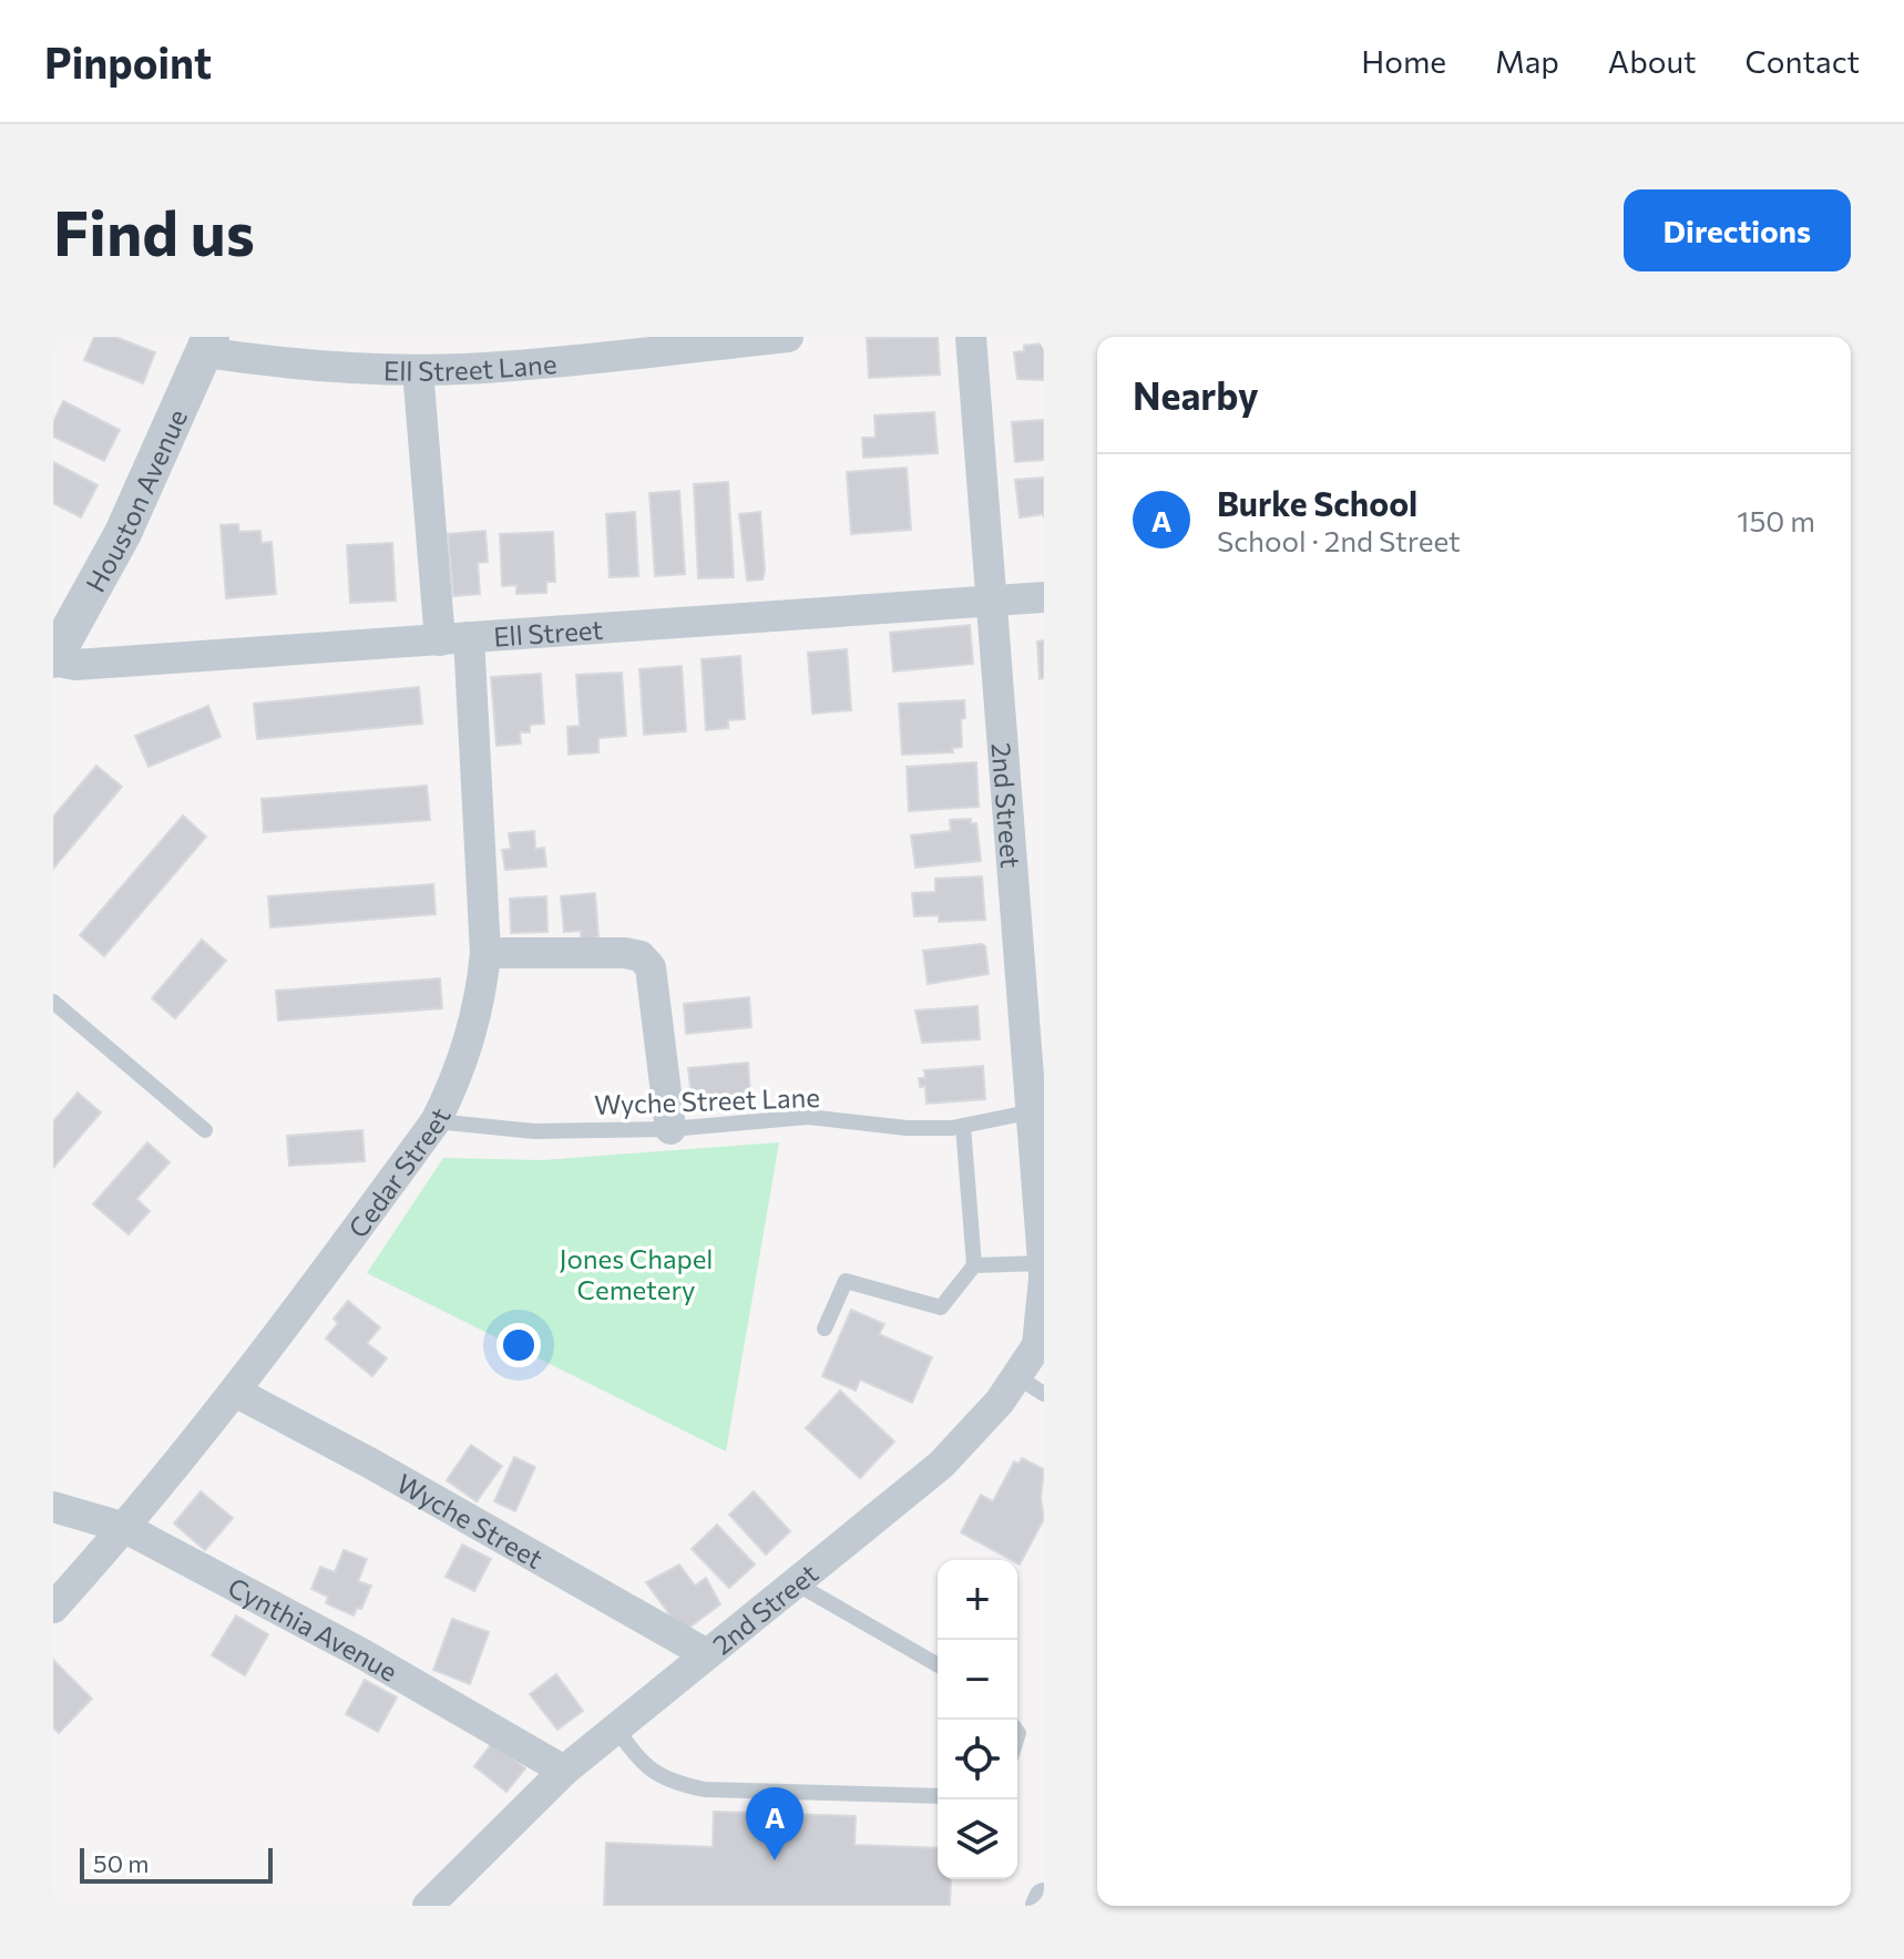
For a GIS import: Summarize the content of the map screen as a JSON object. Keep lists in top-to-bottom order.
{
  "streets": {
    "street": [
      "Ell Street Lane",
      "Houston Avenue",
      "Ell Street",
      "2nd Street",
      "Cedar Street",
      "Wyche Street",
      "Cynthia Avenue"
    ],
    "lane": ["Wyche Street Lane"]
  },
  "crossings": [
    ["Ell Street Lane", "Houston Avenue"],
    ["Ell Street Lane", "Cedar Street"],
    ["Houston Avenue", "Ell Street"],
    ["Ell Street", "2nd Street"],
    ["Ell Street", "Cedar Street"],
    ["2nd Street", "Wyche Street Lane"],
    ["2nd Street", "Wyche Street"],
    ["2nd Street", "Cynthia Avenue"],
    ["Wyche Street Lane", "Cedar Street"],
    ["Cedar Street", "Wyche Street"],
    ["Cedar Street", "Cynthia Avenue"]
  ],
  "parks": ["Jones Chapel Cemetery"],
  "scale_bar": "50 m",
  "page": {
    "header": "Pinpoint",
    "nav": [
      "Home",
      "Map",
      "About",
      "Contact"
    ],
    "buttons": "Directions",
    "title": "Find us",
    "heading": "Nearby",
    "list": [
      {
        "mark": "A",
        "name": "Burke School",
        "note": "School · 2nd Street",
        "value": "150 m"
      }
    ],
    "map_buttons": ["+", "−"],
    "pins": "A",
    "scale": "50 m"
  }
}
